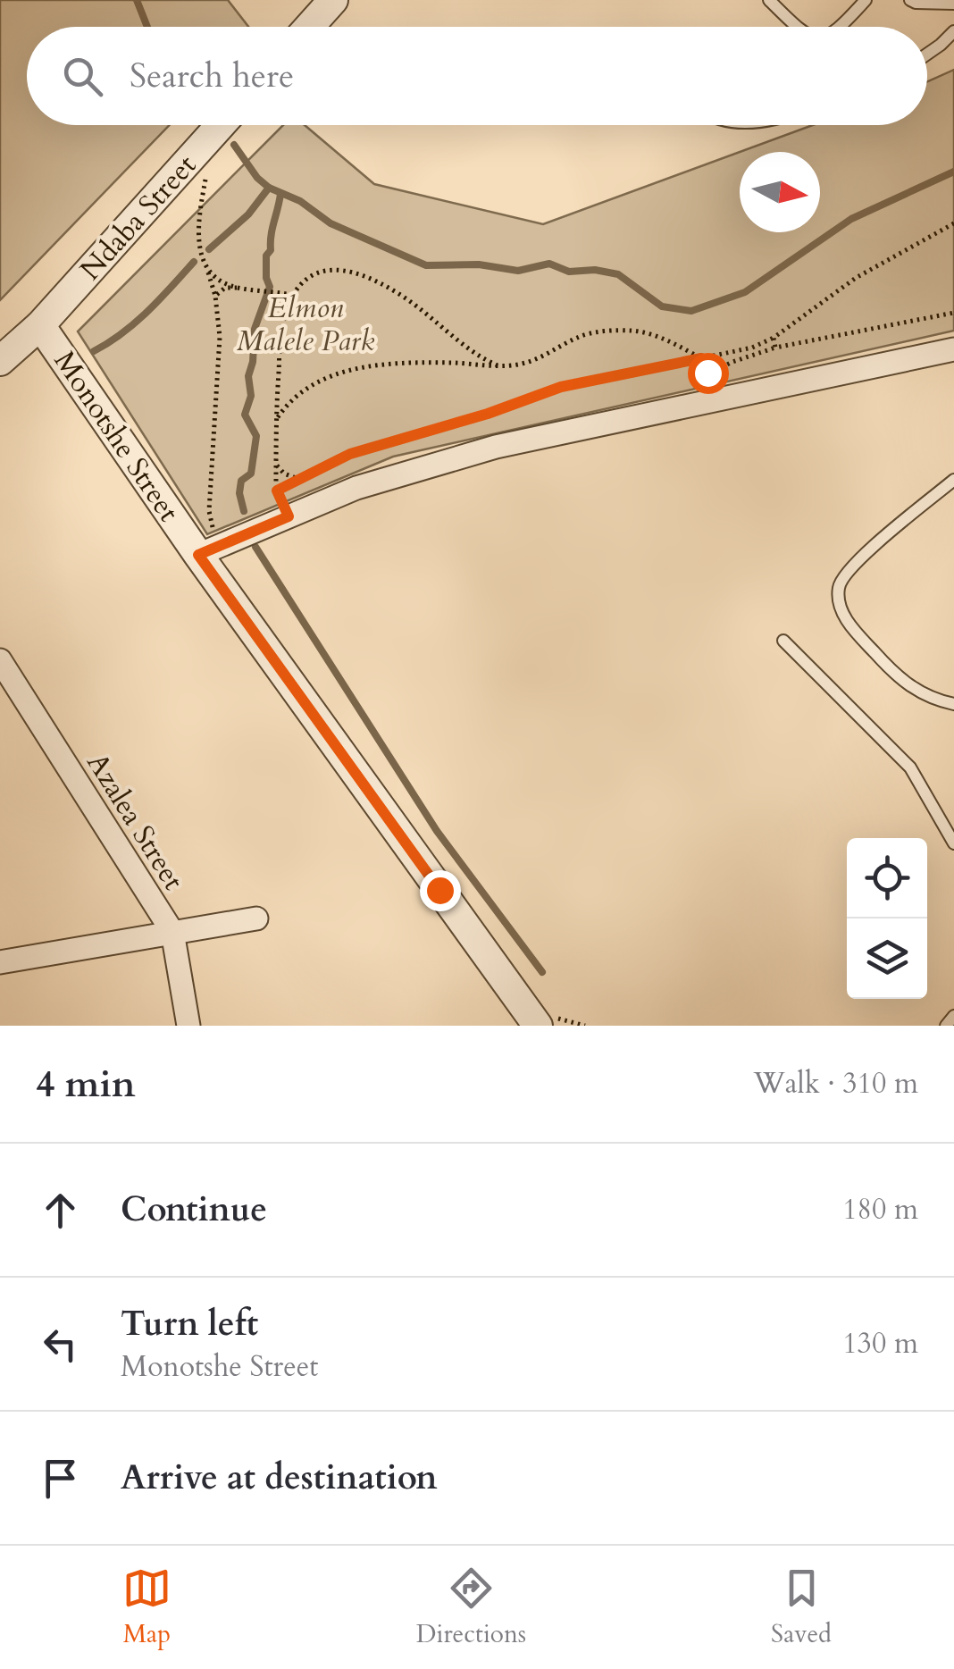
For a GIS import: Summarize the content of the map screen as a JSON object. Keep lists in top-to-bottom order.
{
  "streets": {
    "street": ["Ndaba Street", "Monotshe Street", "Azalea Street"]
  },
  "crossings": [
    ["Ndaba Street", "Monotshe Street"]
  ],
  "parks": ["Elmon Malele Park"],
  "north": "right",
  "page": {
    "search": "Search here",
    "heading": ["4 min", "Walk · 310 m"],
    "list": [
      ["Continue", "180 m"],
      ["Turn left", "Monotshe Street", "130 m"],
      "Arrive at destination"
    ],
    "nav": ["Map", "Directions", "Saved"]
  }
}
